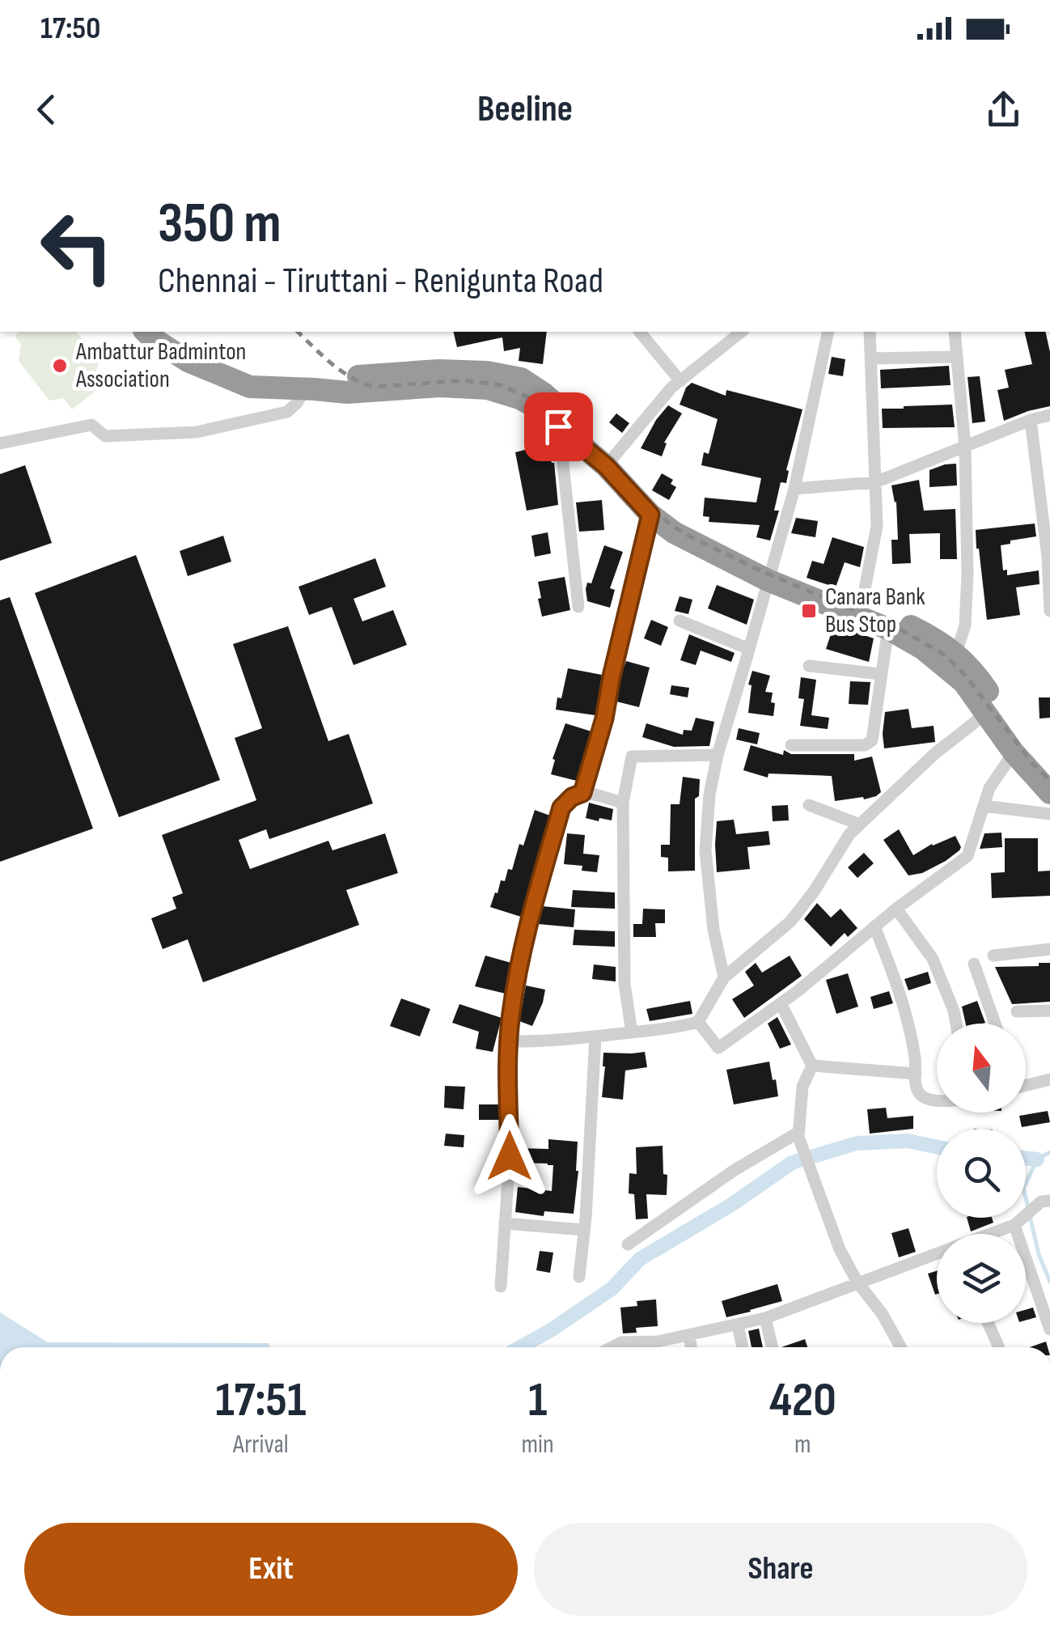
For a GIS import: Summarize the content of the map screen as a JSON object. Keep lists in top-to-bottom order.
{
  "places": {
    "other": ["Ambattur Badminton Association"],
    "transit": ["Canara Bank Bus Stop"]
  },
  "north": "top",
  "page": {
    "status": "17:50",
    "header": "Beeline",
    "turn": ["350 m", "Chennai - Tiruttani - Renigunta Road"],
    "eta": [
      "17:51",
      "Arrival",
      "1",
      "min",
      "420",
      "m"
    ],
    "buttons": ["Exit", "Share"]
  }
}
